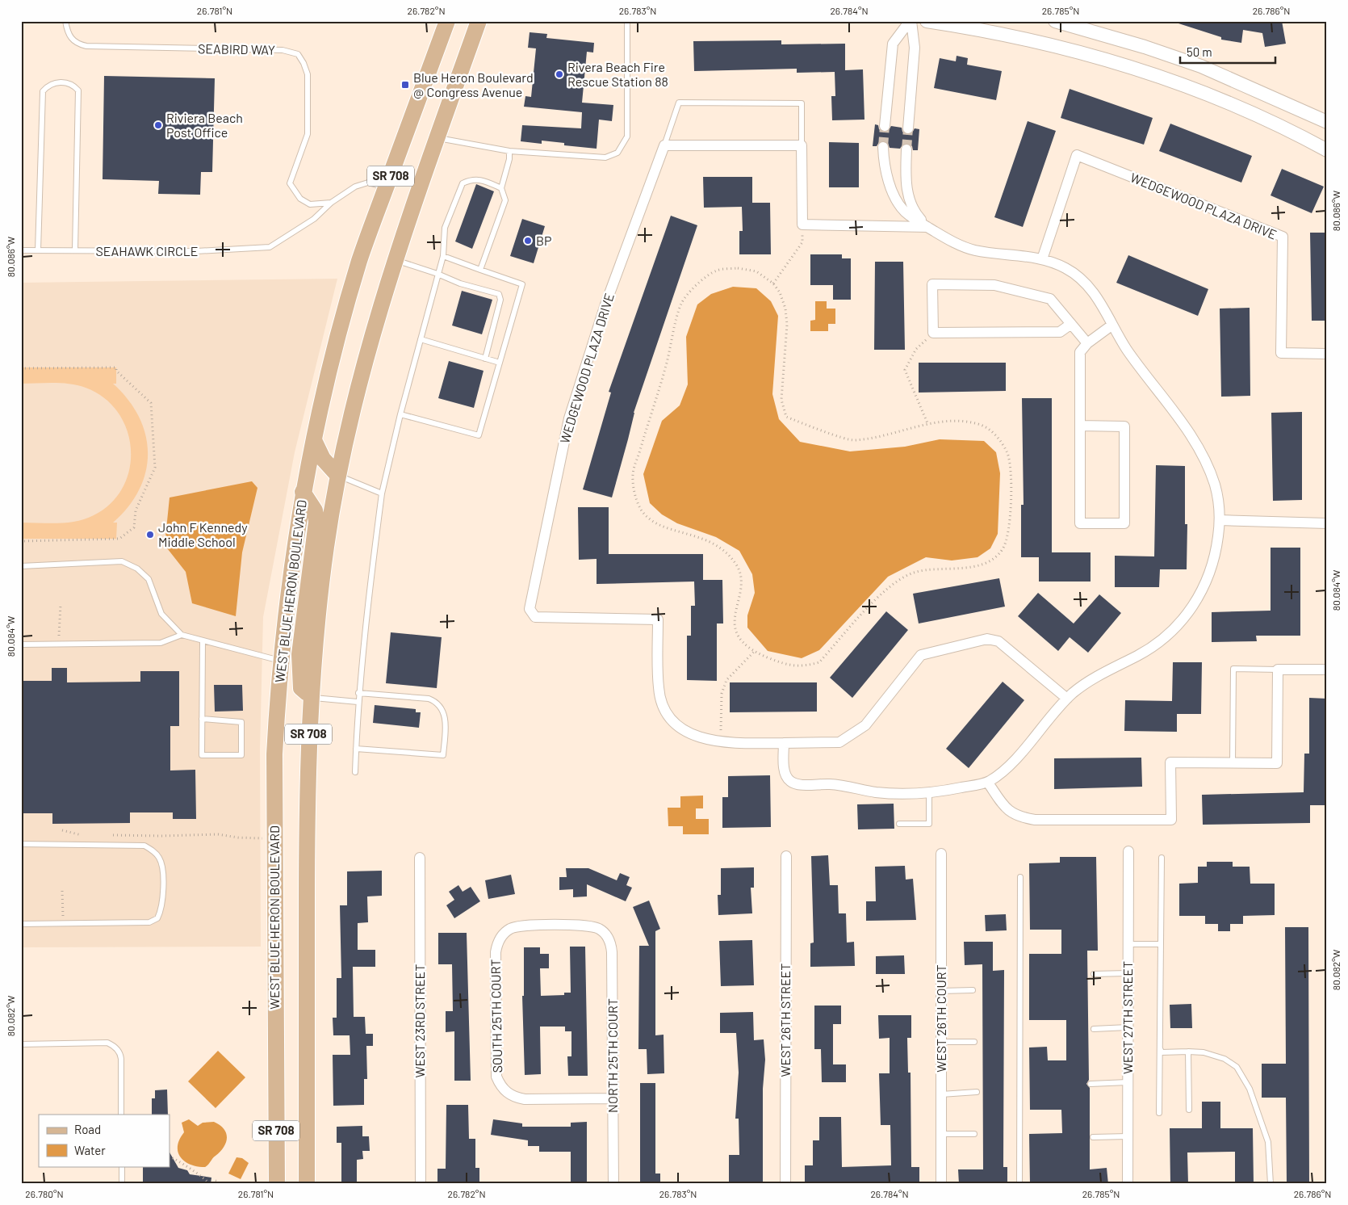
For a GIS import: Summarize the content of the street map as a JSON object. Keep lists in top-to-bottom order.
{
  "streets": {
    "main road": ["SR 708", "WEST BLUE HERON BOULEVARD"],
    "street": [
      "WEDGEWOOD PLAZA DRIVE",
      "SOUTH 25TH COURT",
      "WEST 27TH STREET",
      "WEST 26TH COURT",
      "WEST 26TH STREET",
      "WEST 23RD STREET",
      "NORTH 25TH COURT"
    ],
    "lane": ["SEABIRD WAY", "SEAHAWK CIRCLE"]
  },
  "crossings": [
    ["SEABIRD WAY", "SEAHAWK CIRCLE"],
    ["SEABIRD WAY", "WEST BLUE HERON BOULEVARD"],
    ["SOUTH 25TH COURT", "NORTH 25TH COURT"]
  ],
  "places": {
    "other": [
      "Rivera Beach Fire Rescue Station 88",
      "Riviera Beach Post Office",
      "BP",
      "John F Kennedy Middle School"
    ],
    "transit": ["Blue Heron Boulevard @ Congress Avenue"]
  },
  "legend": ["Road", "Water"],
  "scale_bar": "50 m",
  "coordinates": [
    "26.781°N",
    "26.782°N",
    "26.783°N",
    "26.784°N",
    "26.785°N",
    "26.786°N",
    "80.086°W",
    "80.084°W",
    "80.082°W",
    "26.780°N"
  ]
}
